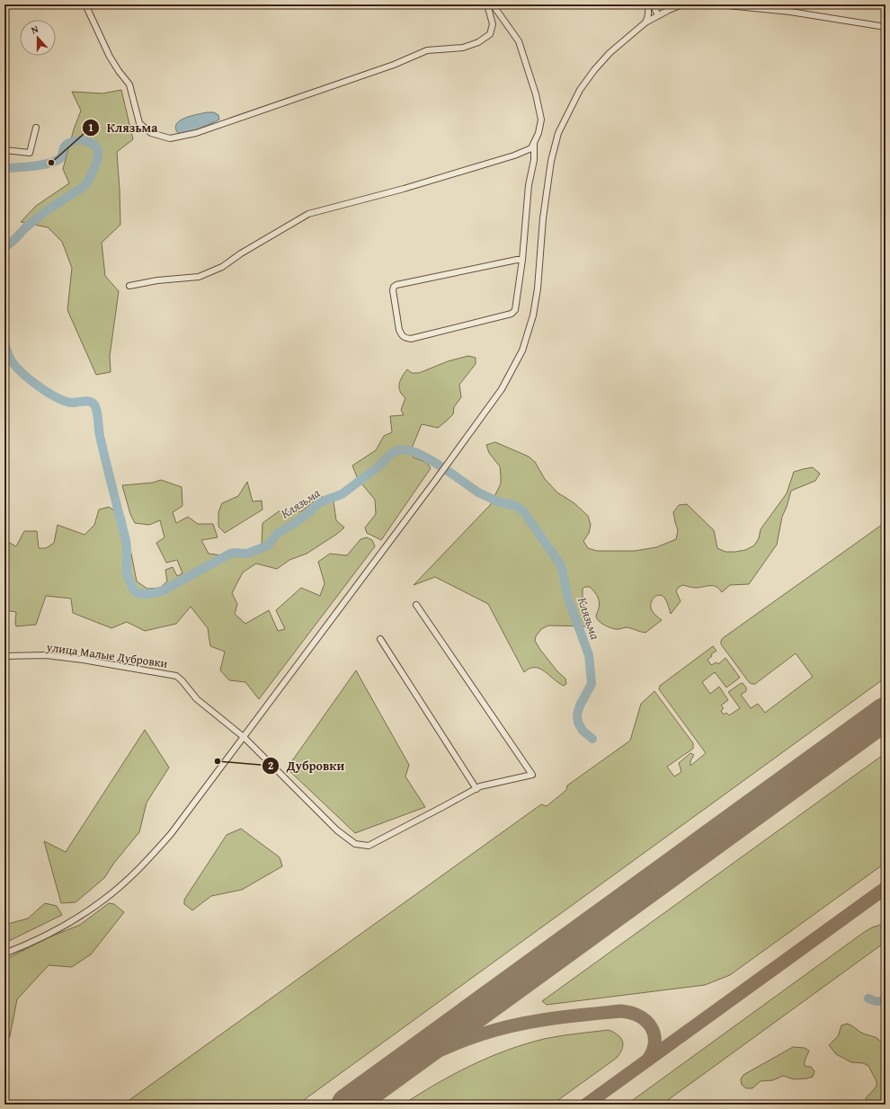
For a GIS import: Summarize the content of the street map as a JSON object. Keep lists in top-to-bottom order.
{
  "streets": {
    "street": ["улица Малые Дубровки"]
  },
  "water": ["Клязьма"],
  "places": ["Клязьма", "Дубровки"],
  "north": "top"
}
